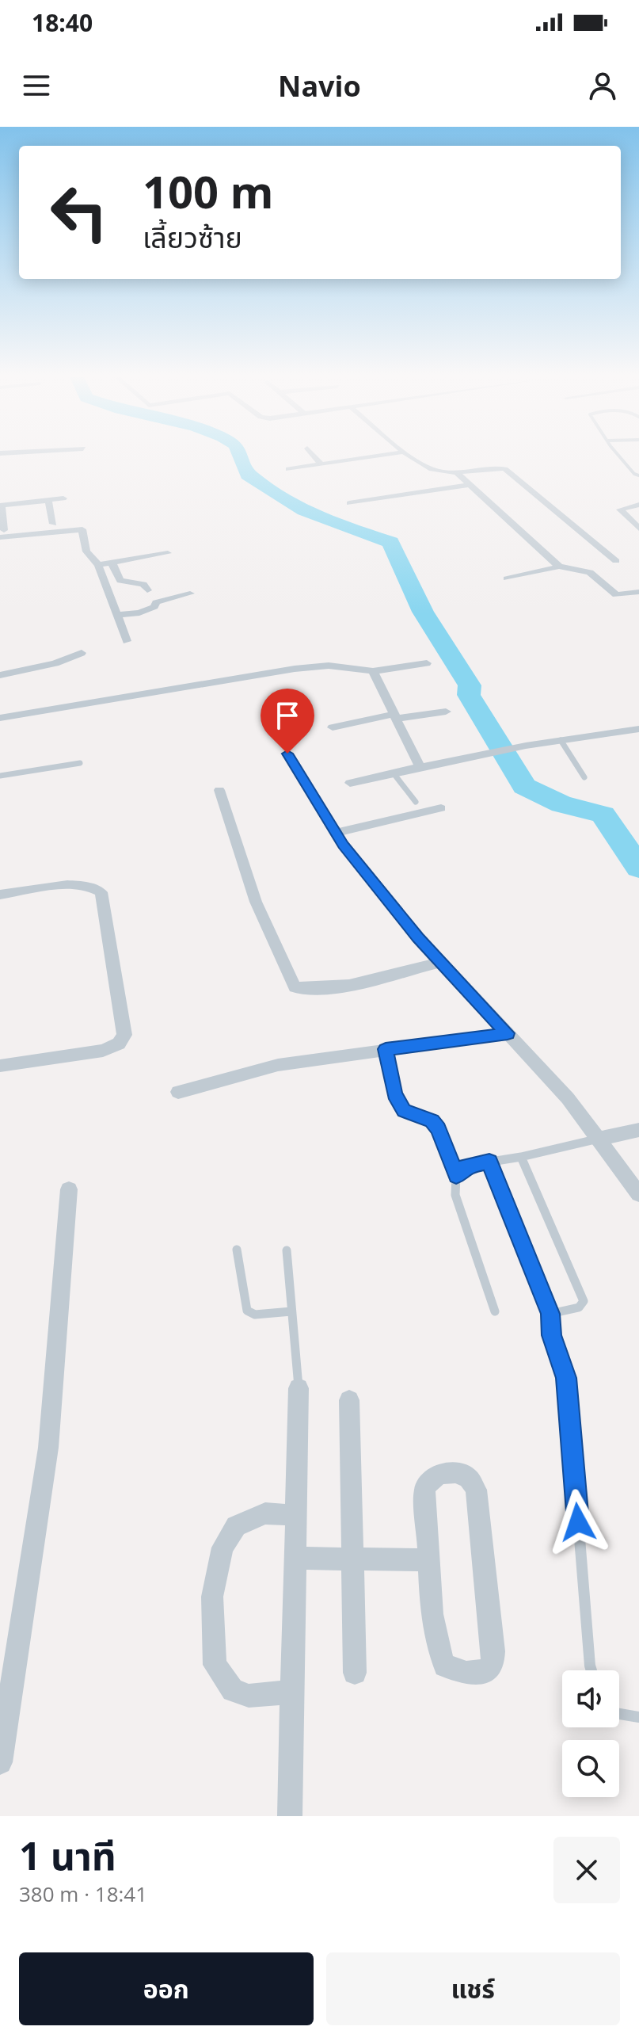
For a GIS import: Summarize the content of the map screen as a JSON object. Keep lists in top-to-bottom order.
{
  "page": {
    "status": "18:40",
    "header": "Navio",
    "turn": ["100 m", "เลี้ยวซ้าย"],
    "heading": ["1 นาที", "380 m · 18:41"],
    "buttons": ["ออก", "แชร์"]
  }
}
